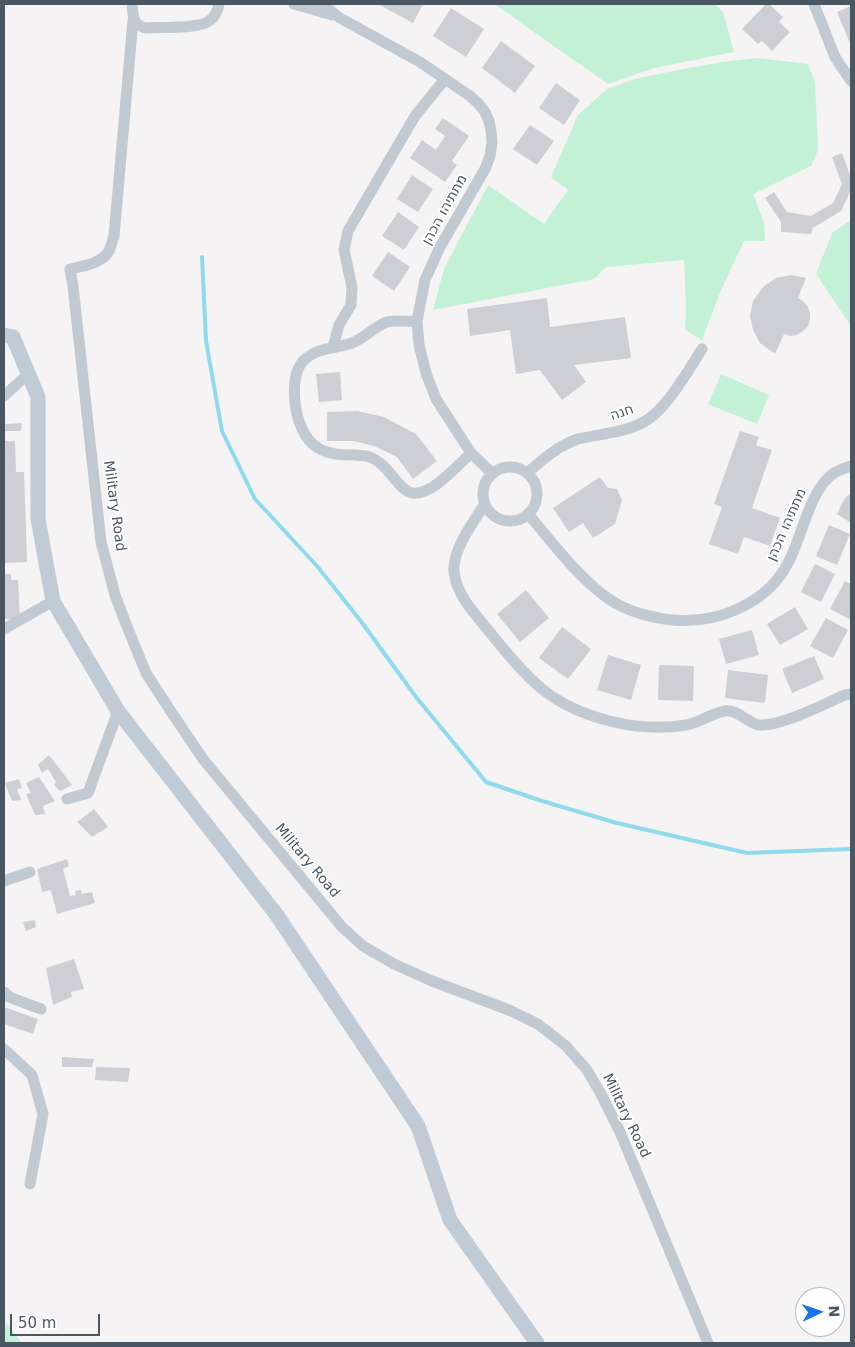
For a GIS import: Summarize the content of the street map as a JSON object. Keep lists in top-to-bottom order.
{
  "streets": {
    "street": ["מתתיהו הכהן", "חנה", "Military Road"]
  },
  "crossings": [
    ["מתתיהו הכהן", "חנה"]
  ],
  "scale_bar": "50 m",
  "north": "right"
}
